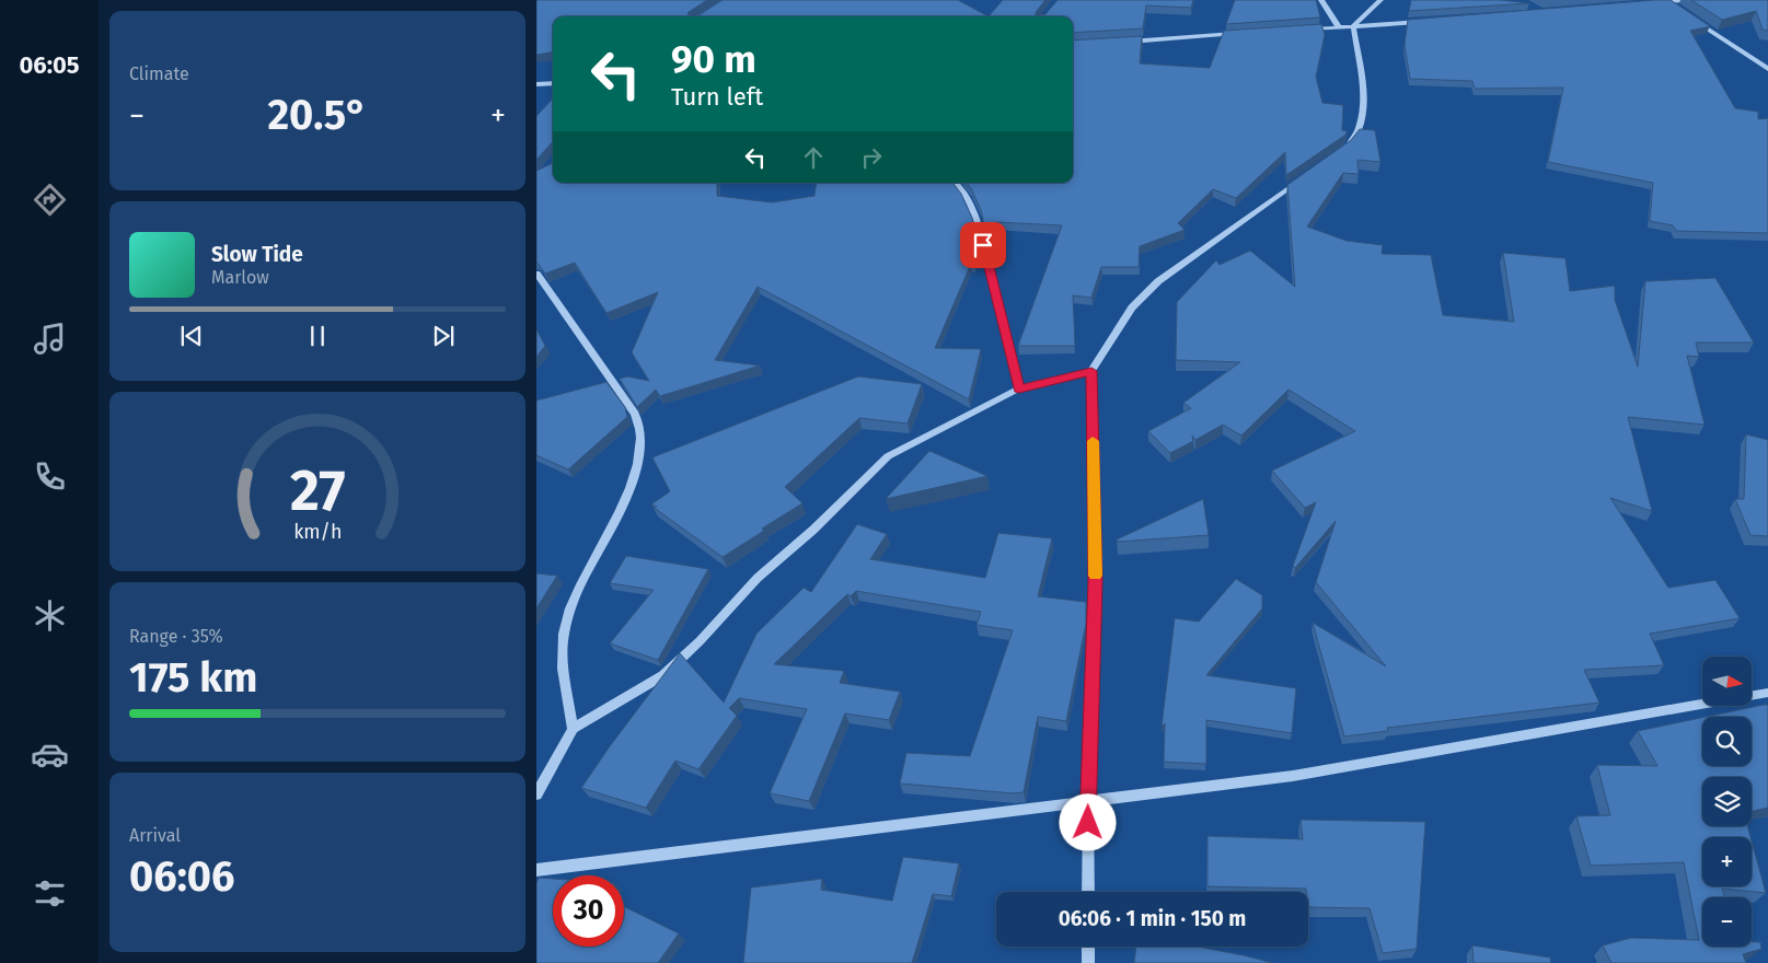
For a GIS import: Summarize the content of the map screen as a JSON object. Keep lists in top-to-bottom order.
{
  "north": "right",
  "page": {
    "tabs": "06:05",
    "tile": [
      "Climate",
      ["Range · 35%", "175 km"],
      ["Arrival", "06:06"]
    ],
    "turn": ["90 m", "Turn left"],
    "heat": ["−", "20.5°", "+"],
    "song": ["Slow Tide", "Marlow"],
    "map_buttons": ["+", "−"],
    "limit": "30",
    "trip": "06:06 · 1 min · 150 m",
    "gauge": ["27", "km/h"]
  }
}
